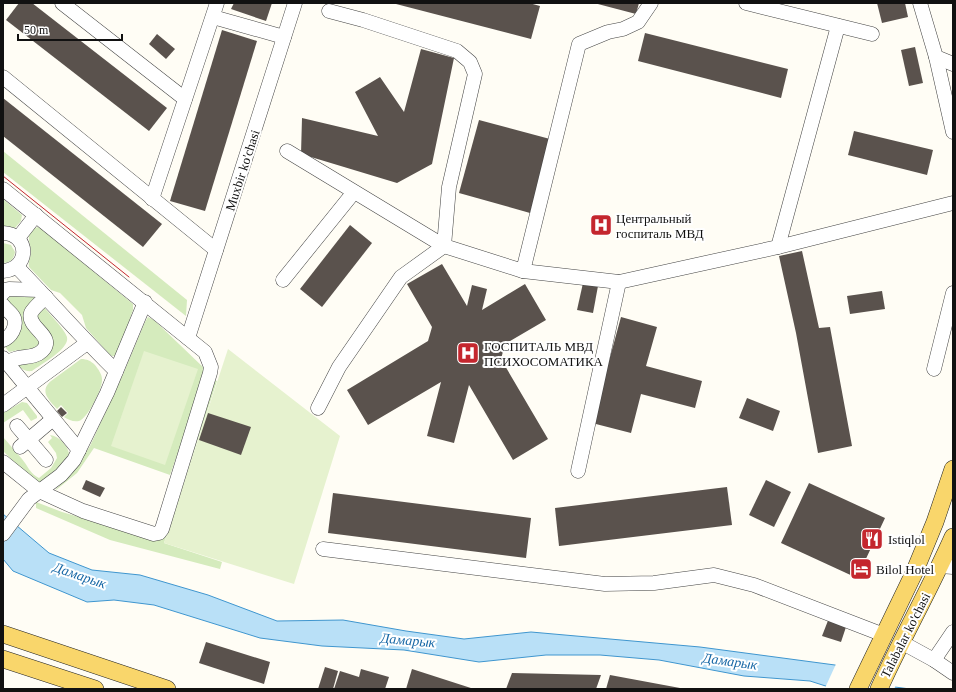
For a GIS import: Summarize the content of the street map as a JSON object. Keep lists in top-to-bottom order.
{
  "streets": {
    "main road": ["Talabalar ko'chasi"],
    "street": ["Muxbir ko'chasi"]
  },
  "water": ["Дамарык"],
  "places": {
    "hospital": ["Центральный госпиталь МВД", "ГОСПИТАЛЬ МВД ПСИХОСОМАТИКА"],
    "restaurant": ["Istiqlol"],
    "hotel": ["Bilol Hotel"]
  },
  "scale_bar": "50 m"
}
